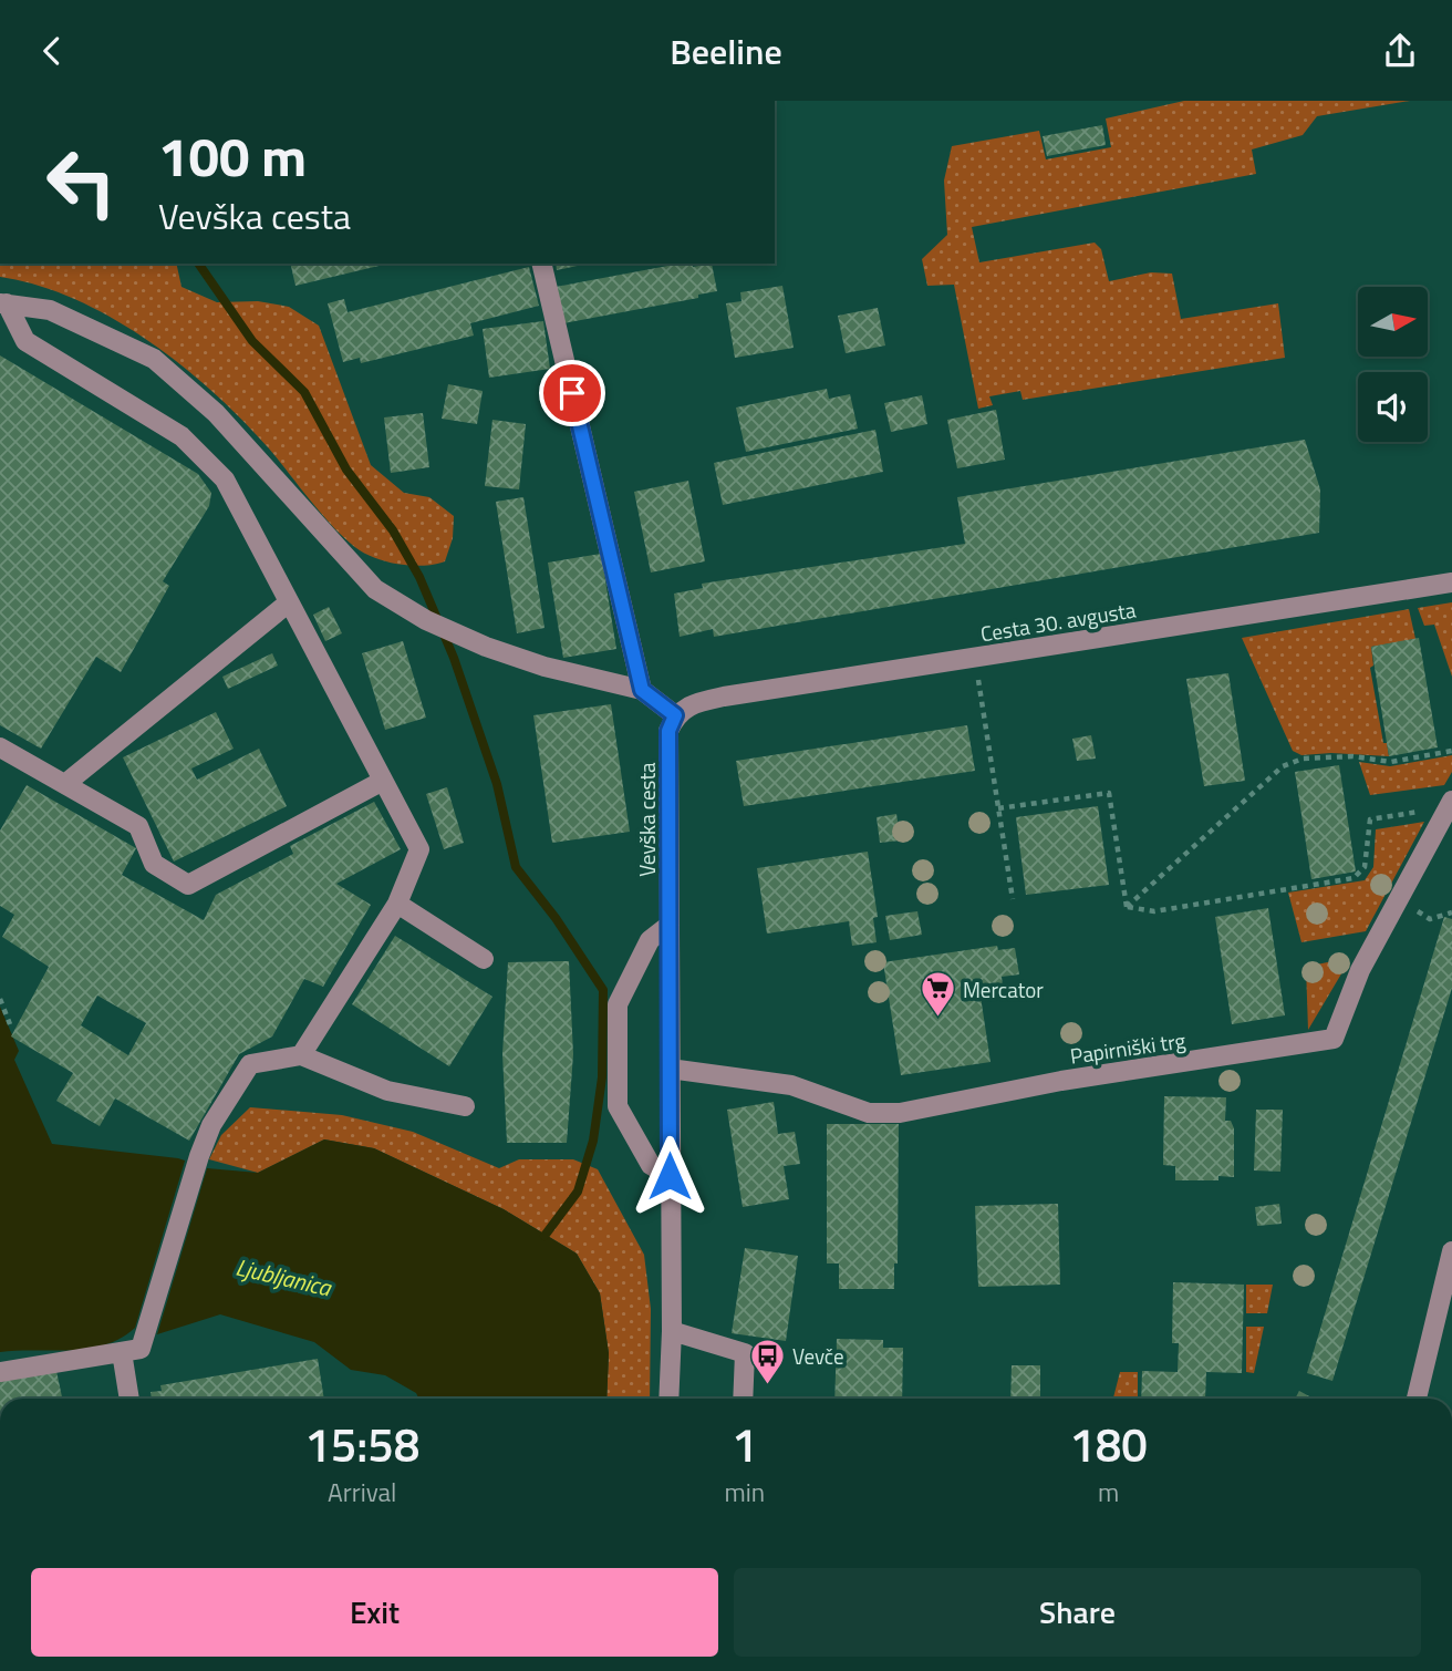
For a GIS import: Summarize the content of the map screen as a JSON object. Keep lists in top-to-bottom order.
{
  "streets": {
    "street": ["Cesta 30. avgusta", "Vevška cesta", "Papirniški trg"]
  },
  "crossings": [
    ["Cesta 30. avgusta", "Vevška cesta"],
    ["Vevška cesta", "Papirniški trg"]
  ],
  "water": ["Ljubljanica"],
  "places": {
    "supermarket": ["Mercator"],
    "bus stop": ["Vevče"]
  },
  "north": "right",
  "page": {
    "header": "Beeline",
    "turn": ["100 m", "Vevška cesta"],
    "eta": [
      "15:58",
      "Arrival",
      "1",
      "min",
      "180",
      "m"
    ],
    "buttons": ["Exit", "Share"]
  }
}
